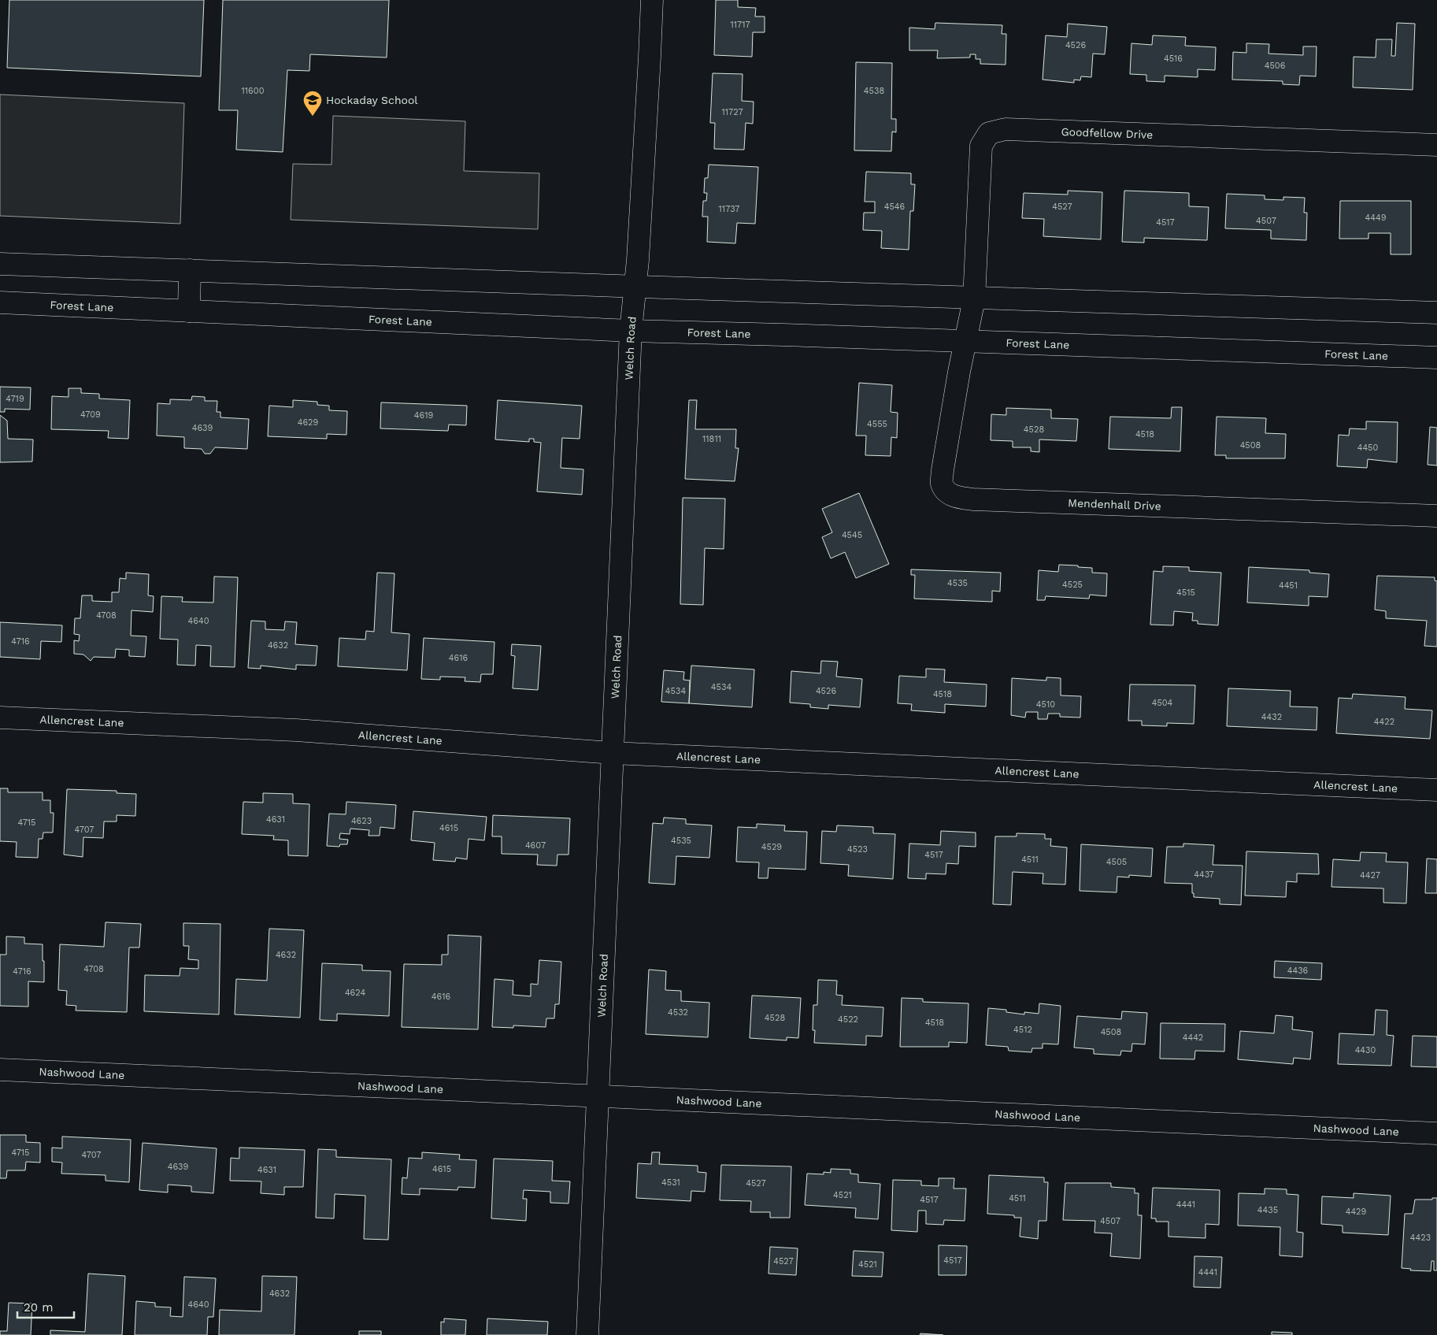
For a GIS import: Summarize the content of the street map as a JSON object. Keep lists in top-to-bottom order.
{
  "streets": {
    "street": [
      "Goodfellow Drive",
      "Forest Lane",
      "Welch Road",
      "Mendenhall Drive",
      "Allencrest Lane",
      "Nashwood Lane"
    ]
  },
  "crossings": [
    ["Goodfellow Drive", "Forest Lane"],
    ["Goodfellow Drive", "Mendenhall Drive"],
    ["Forest Lane", "Welch Road"],
    ["Forest Lane", "Mendenhall Drive"],
    ["Welch Road", "Allencrest Lane"],
    ["Welch Road", "Nashwood Lane"]
  ],
  "places": {
    "school or university": ["Hockaday School"]
  },
  "house_numbers": [
    "11717",
    "4526",
    "4516",
    "4506",
    "11600",
    "4538",
    "11727",
    "4546",
    "4527",
    "11737",
    "4449",
    "4507",
    "4517",
    "4719",
    "4709",
    "4619",
    "4629",
    "4555",
    "4639",
    "4528",
    "4518",
    "11811",
    "4508",
    "4450",
    "4545",
    "4535",
    "4525",
    "4451",
    "4515",
    "4708",
    "4640",
    "4716",
    "4632",
    "4616",
    "4534",
    "4534",
    "4526",
    "4518",
    "4504",
    "4510",
    "4432",
    "4422",
    "4631",
    "4623",
    "4715",
    "4615",
    "4707",
    "4535",
    "4607",
    "4529",
    "4523",
    "4517",
    "4511",
    "4505",
    "4437",
    "4427",
    "4632",
    "4708",
    "4436",
    "4716",
    "4624",
    "4616",
    "4532",
    "4528",
    "4522",
    "4518",
    "4512",
    "4508",
    "4442",
    "4430",
    "4715",
    "4707",
    "4639",
    "4615",
    "4631",
    "4531",
    "4527",
    "4521",
    "4511",
    "4517",
    "4441",
    "4435",
    "4429",
    "4507",
    "4423",
    "4517",
    "4527",
    "4521",
    "4441",
    "4632",
    "4640"
  ],
  "scale_bar": "20 m"
}
